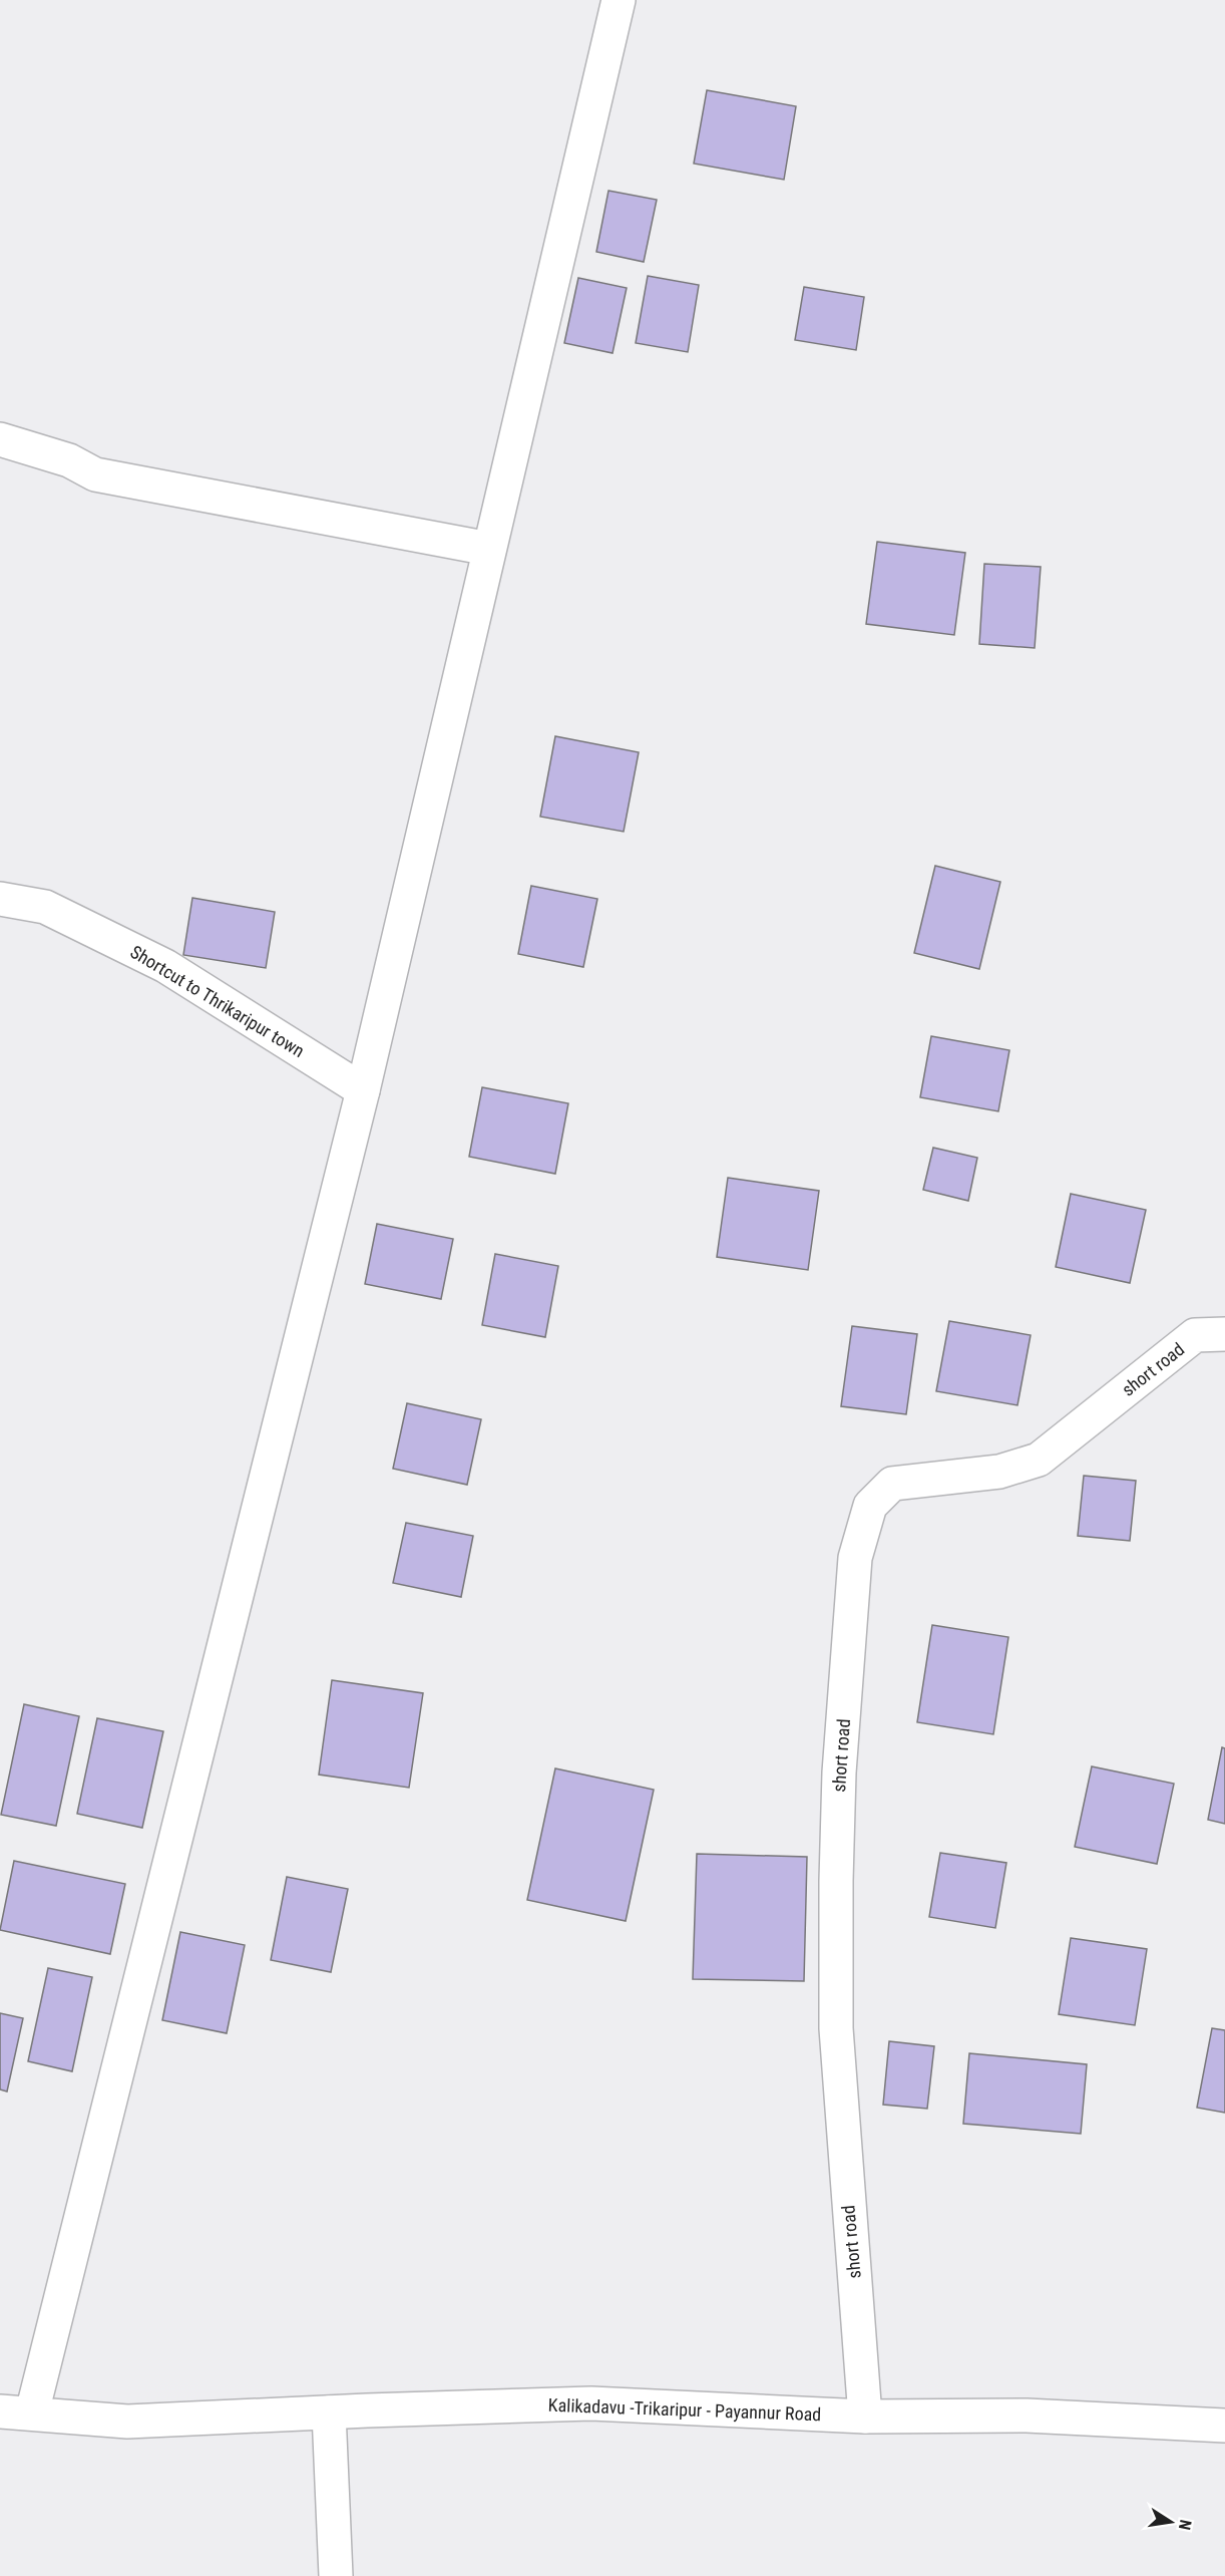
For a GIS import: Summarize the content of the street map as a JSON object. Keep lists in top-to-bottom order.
{
  "streets": {
    "main road": ["Shortcut to Thrikaripur town", "short road", "Kalikadavu -Trikaripur - Payannur Road"]
  },
  "crossings": [
    ["short road", "Kalikadavu -Trikaripur - Payannur Road"]
  ],
  "north": "right"
}
